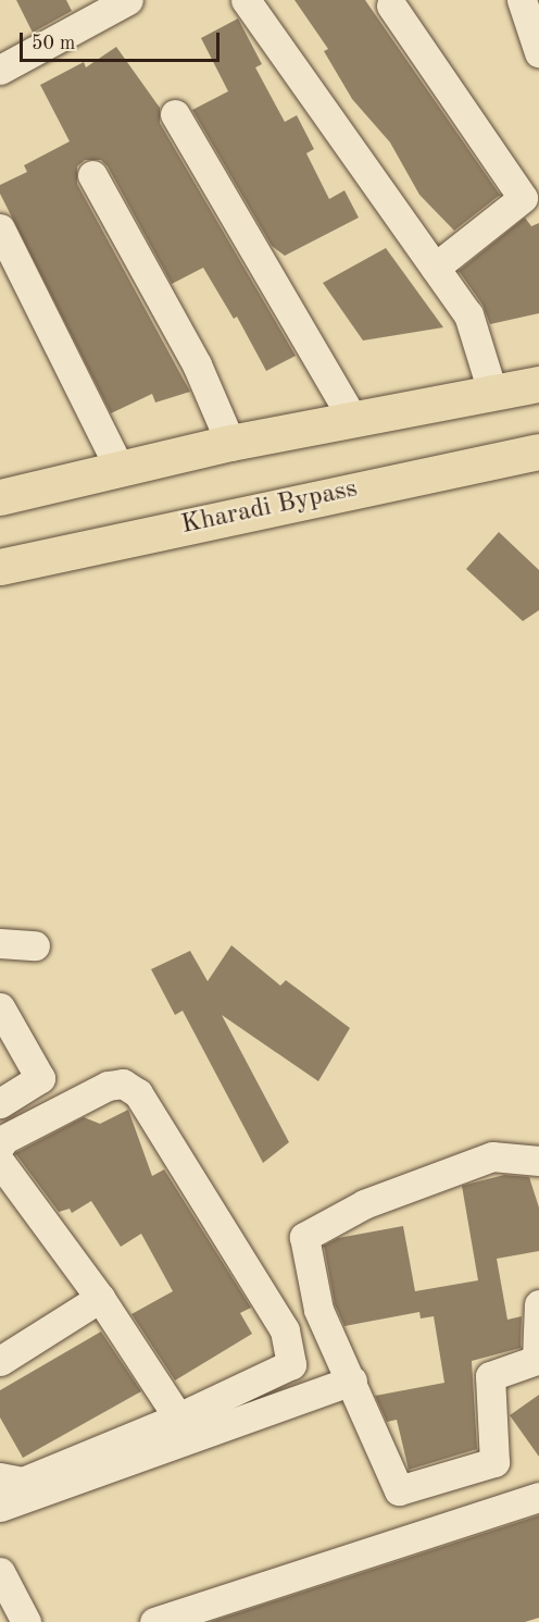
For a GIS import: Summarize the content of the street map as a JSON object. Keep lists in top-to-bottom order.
{
  "streets": {
    "highway": ["Kharadi Bypass"]
  },
  "scale_bar": "50 m"
}
